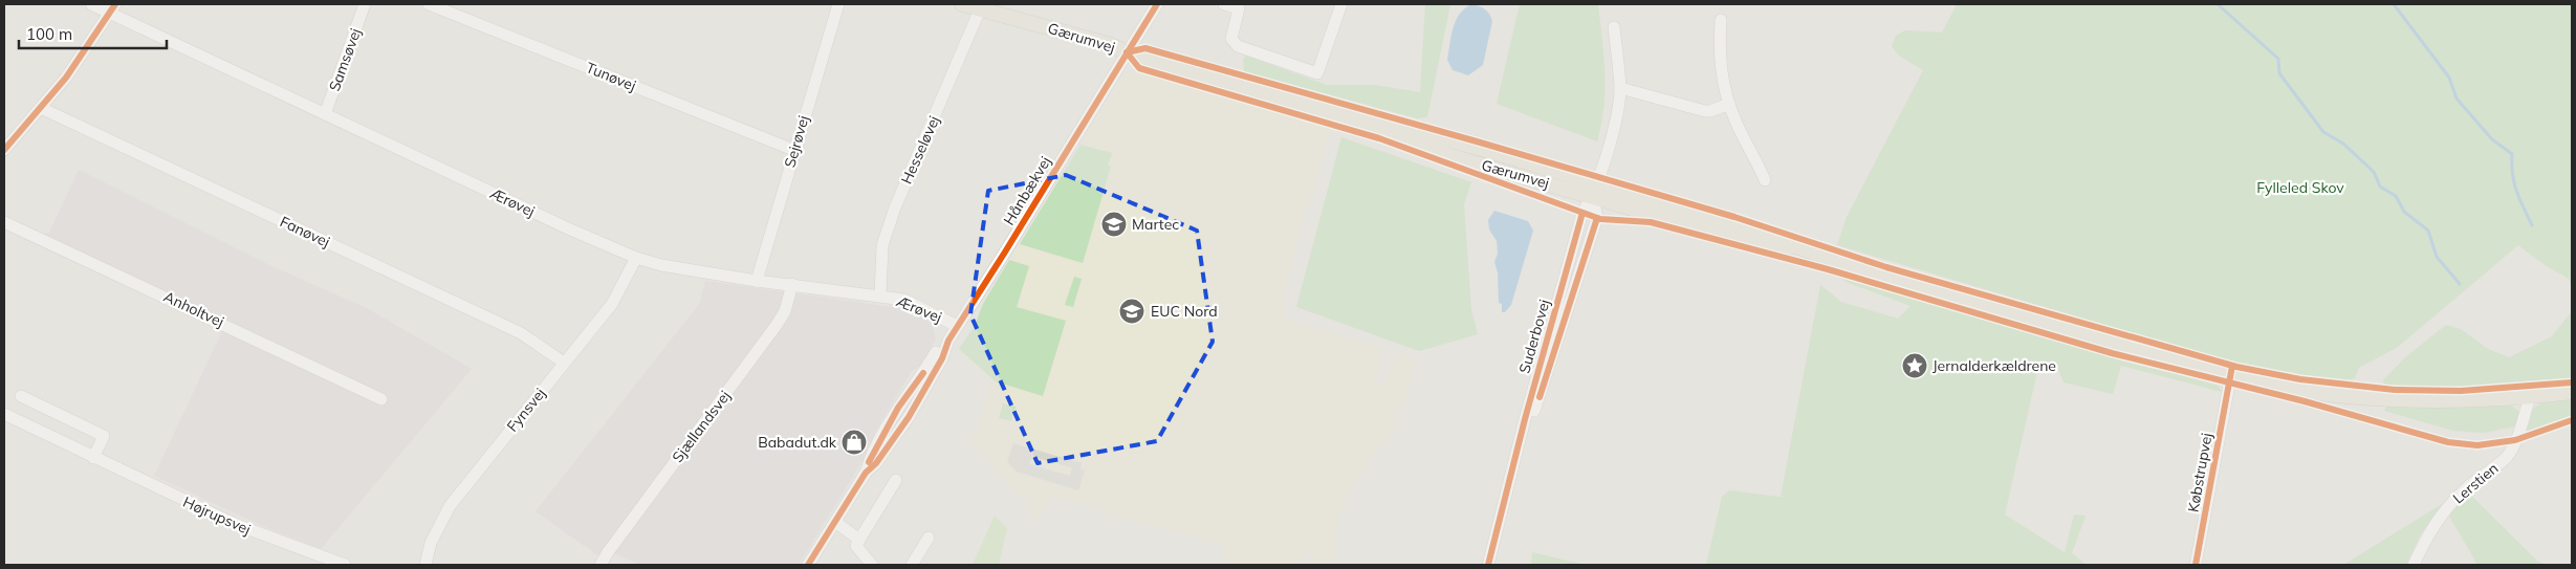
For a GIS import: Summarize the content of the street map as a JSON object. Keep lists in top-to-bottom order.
{
  "streets": {
    "main road": ["Gærumvej"],
    "street": [
      "Samsøvej",
      "Tunøvej",
      "Sejrøvej",
      "Hesseløvej",
      "Hånbækvej",
      "Ærøvej",
      "Fanøvej",
      "Anholtvej",
      "Suderbovej",
      "Fynsvej",
      "Sjællandsvej",
      "Købstrupvej",
      "Lerstien",
      "Højrupsvej"
    ]
  },
  "crossings": [
    ["Gærumvej", "Hesseløvej"],
    ["Gærumvej", "Hånbækvej"],
    ["Gærumvej", "Suderbovej"],
    ["Gærumvej", "Lerstien"],
    ["Samsøvej", "Ærøvej"],
    ["Tunøvej", "Sejrøvej"],
    ["Sejrøvej", "Ærøvej"],
    ["Hesseløvej", "Ærøvej"],
    ["Hånbækvej", "Ærøvej"],
    ["Ærøvej", "Fynsvej"],
    ["Ærøvej", "Sjællandsvej"],
    ["Fanøvej", "Fynsvej"]
  ],
  "parks": ["Fylleled Skov"],
  "places": {
    "school or university": ["Martec", "EUC Nord"],
    "place": ["Jernalderkældrene"],
    "shop": ["Babadut.dk"]
  },
  "scale_bar": "100 m"
}
